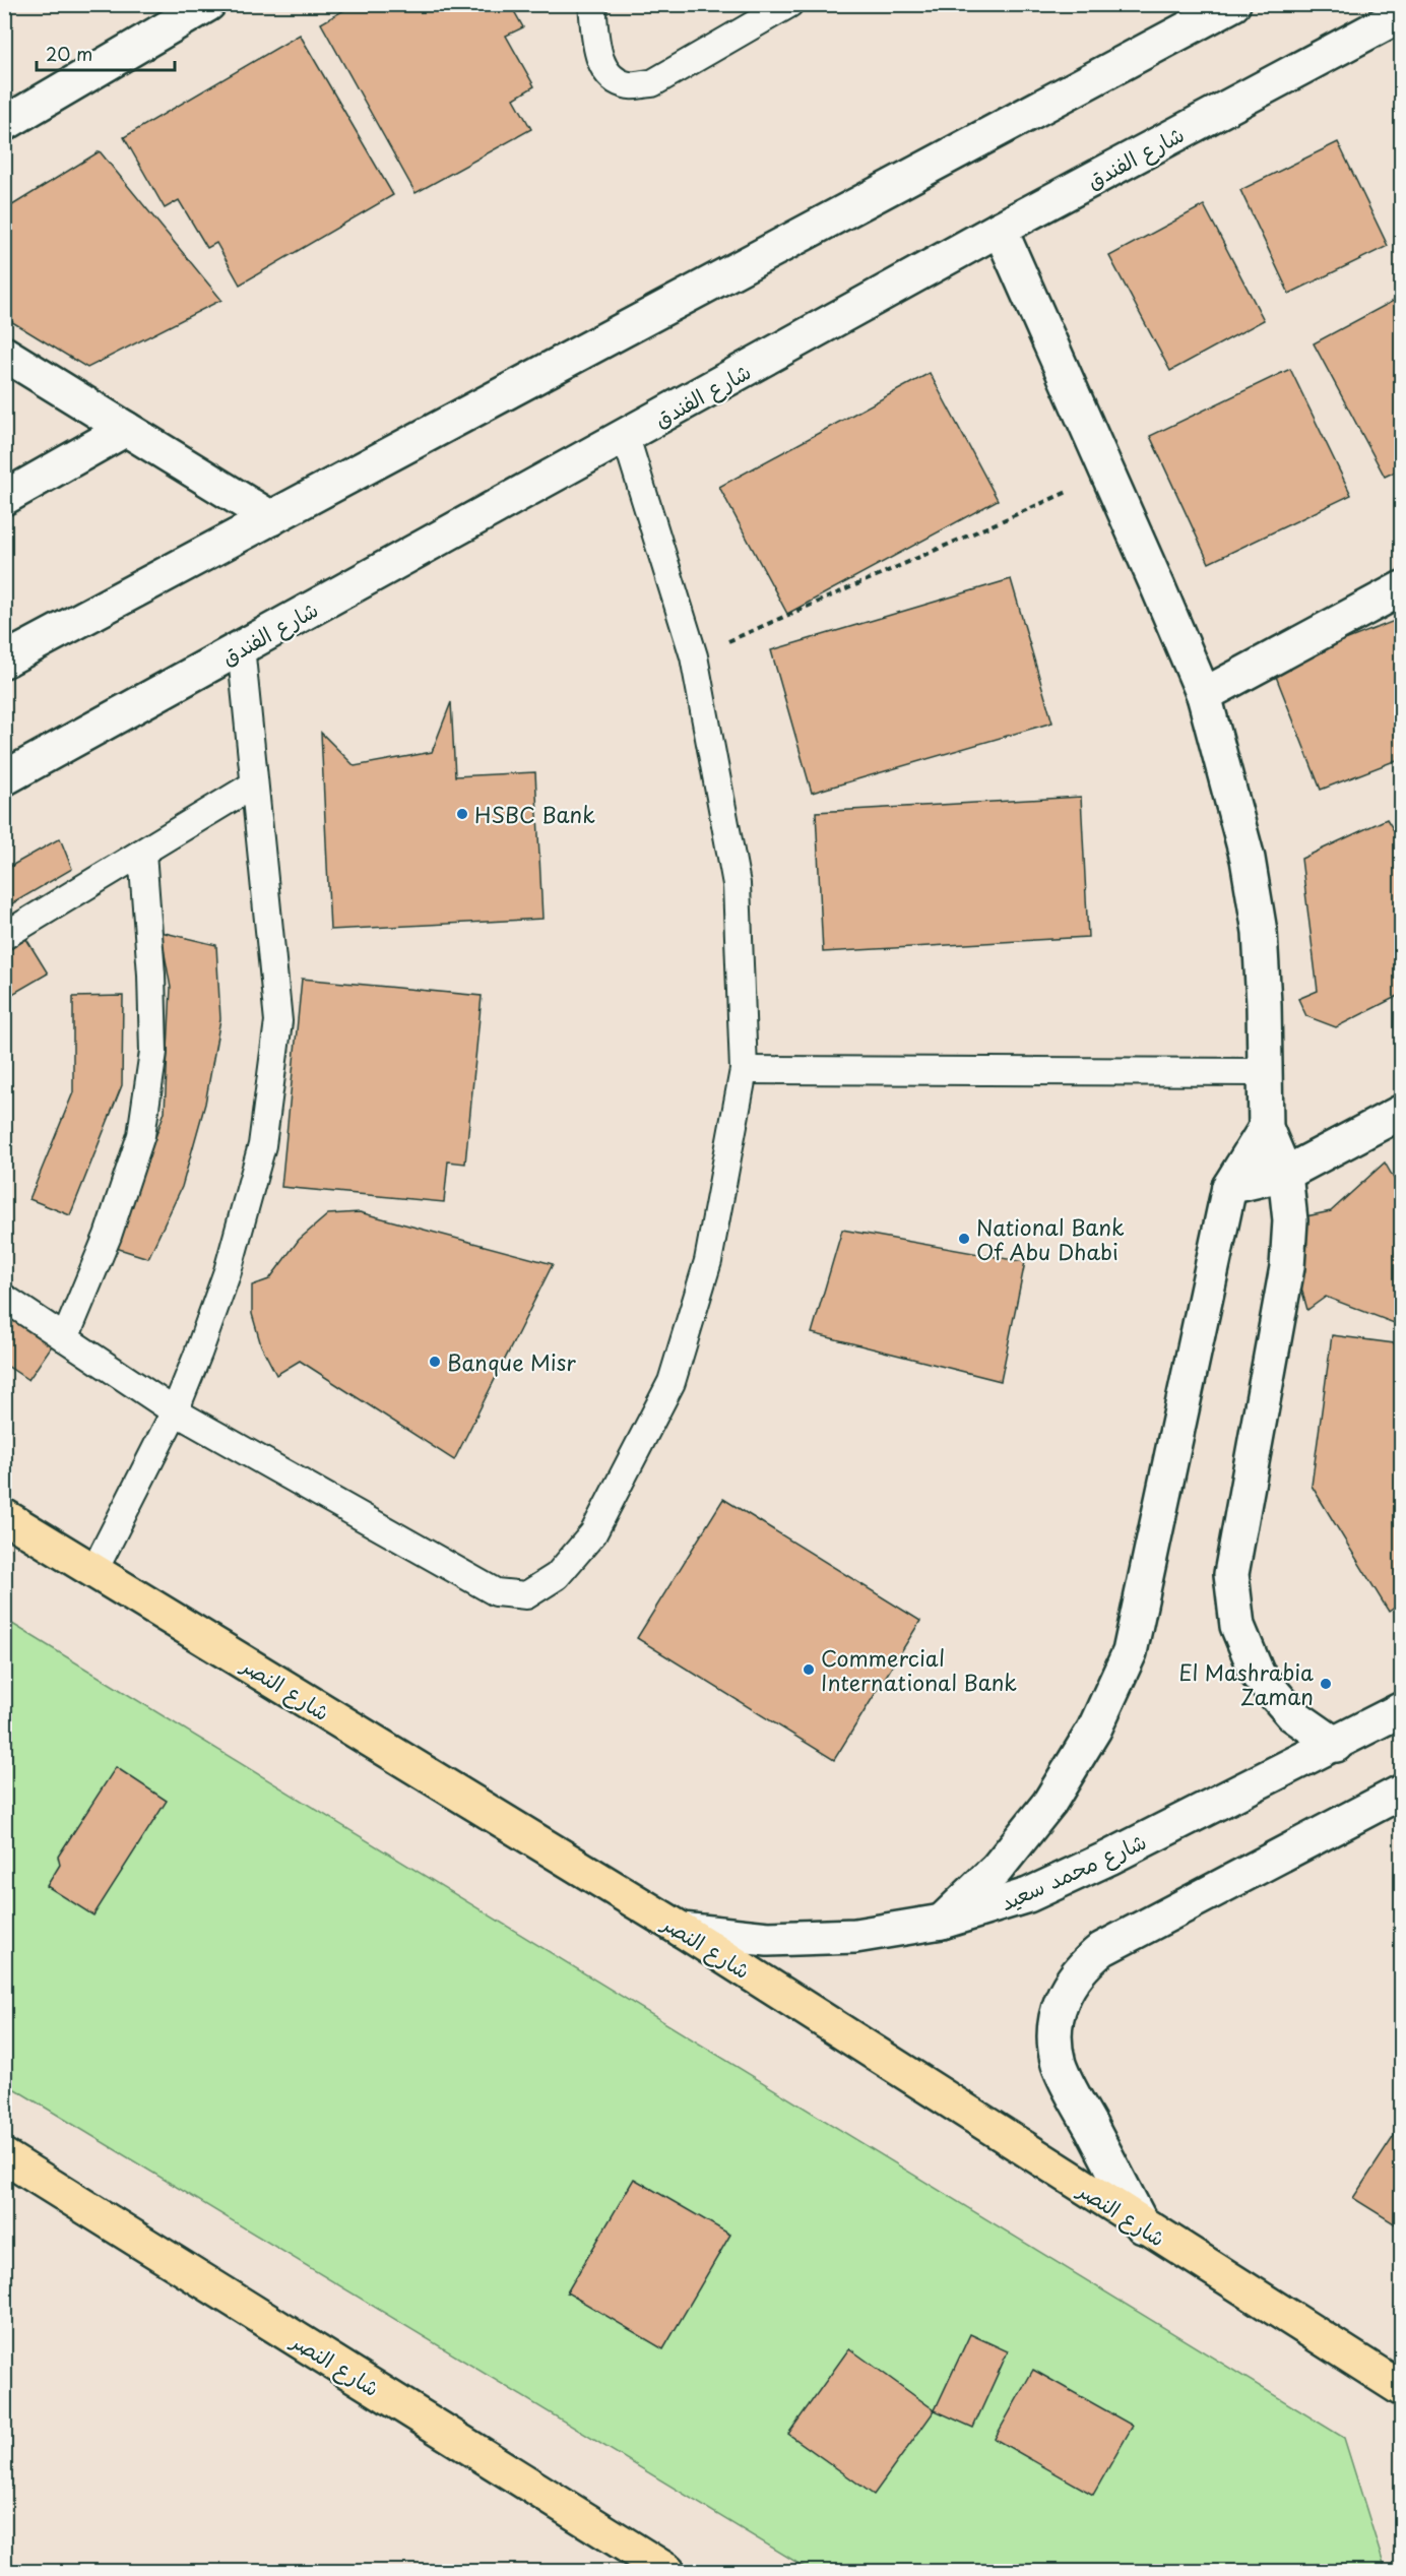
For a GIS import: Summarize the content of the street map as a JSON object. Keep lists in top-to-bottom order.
{
  "streets": {
    "main road": ["شارع النصر"],
    "street": ["شارع الفندق", "شارع محمد سعيد"]
  },
  "crossings": [
    ["شارع النصر", "شارع محمد سعيد"]
  ],
  "places": [
    "HSBC Bank",
    "National Bank Of Abu Dhabi",
    "Banque Misr",
    "Commercial International Bank",
    "El Mashrabia Zaman"
  ],
  "scale_bar": "20 m"
}
